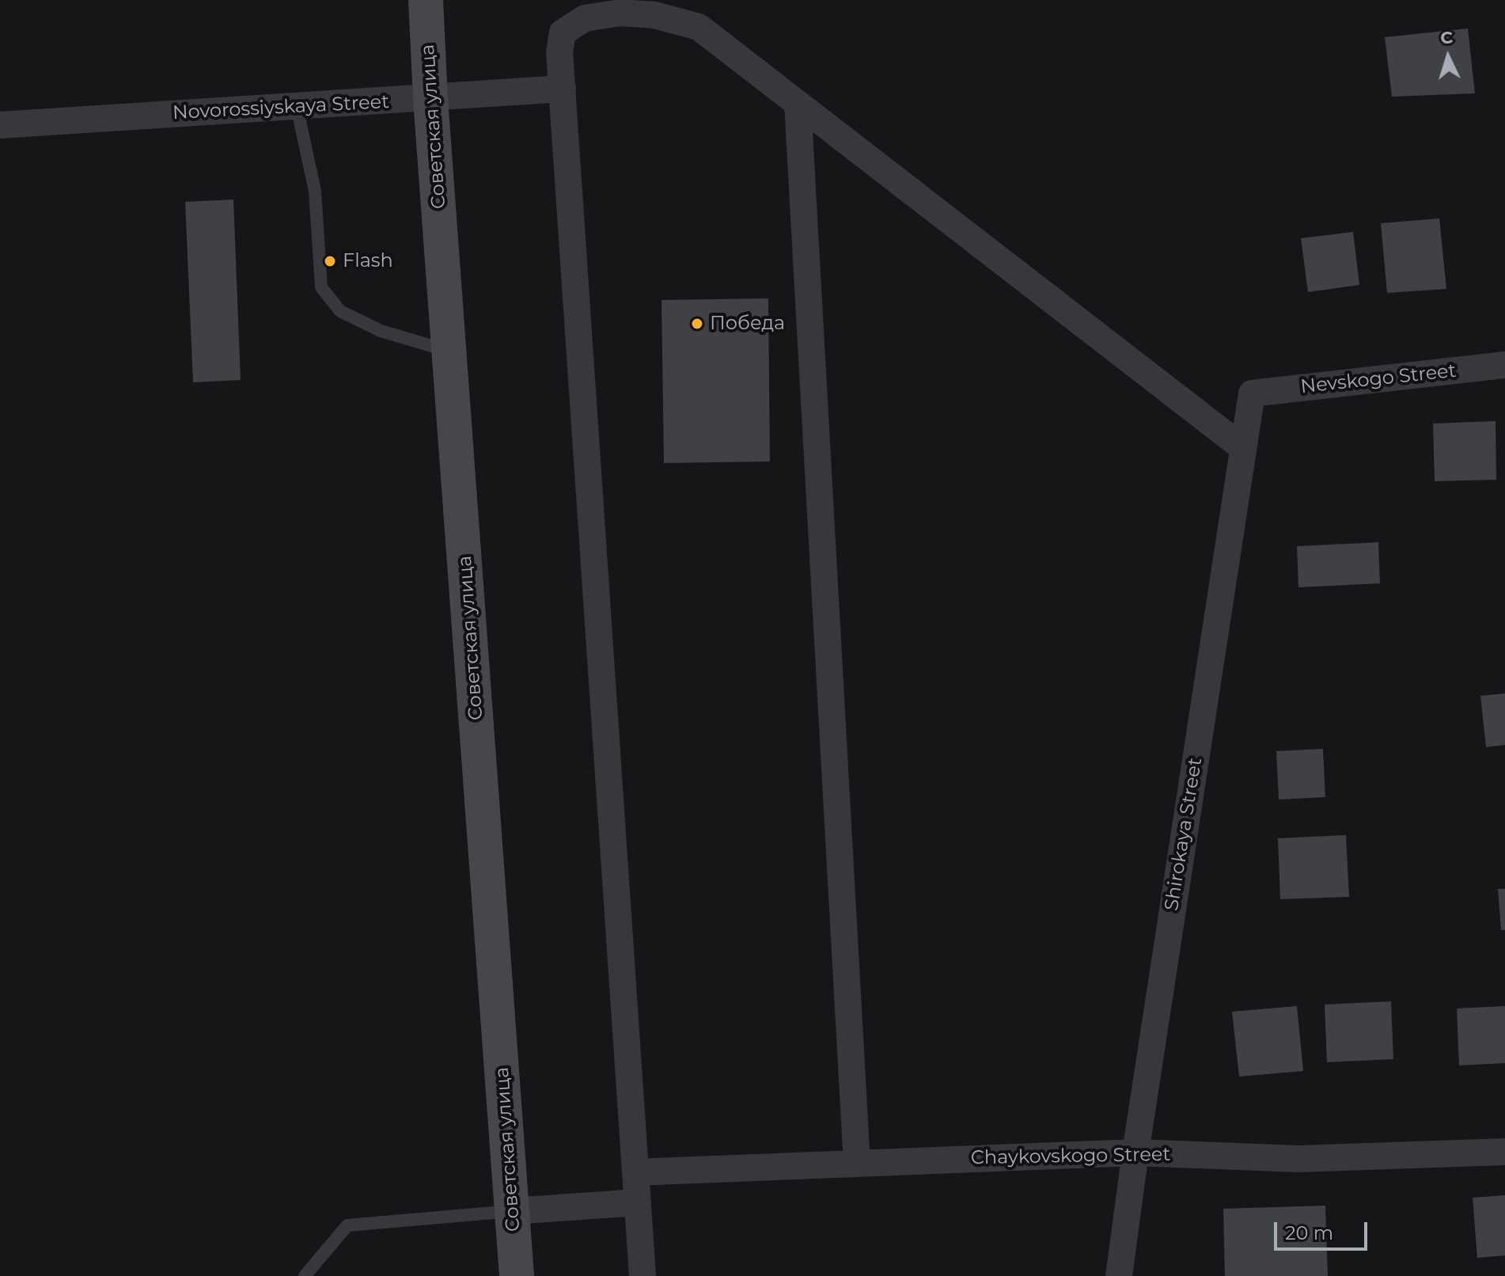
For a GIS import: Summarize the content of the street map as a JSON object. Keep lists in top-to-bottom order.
{
  "streets": {
    "main road": ["Советская улица"],
    "street": [
      "Novorossiyskaya Street",
      "Nevskogo Street",
      "Shirokaya Street",
      "Chaykovskogo Street"
    ]
  },
  "crossings": [
    ["Novorossiyskaya Street", "Советская улица"],
    ["Nevskogo Street", "Shirokaya Street"],
    ["Shirokaya Street", "Chaykovskogo Street"]
  ],
  "places": ["Flash", "Победа"],
  "scale_bar": "20 m",
  "north": "top"
}
